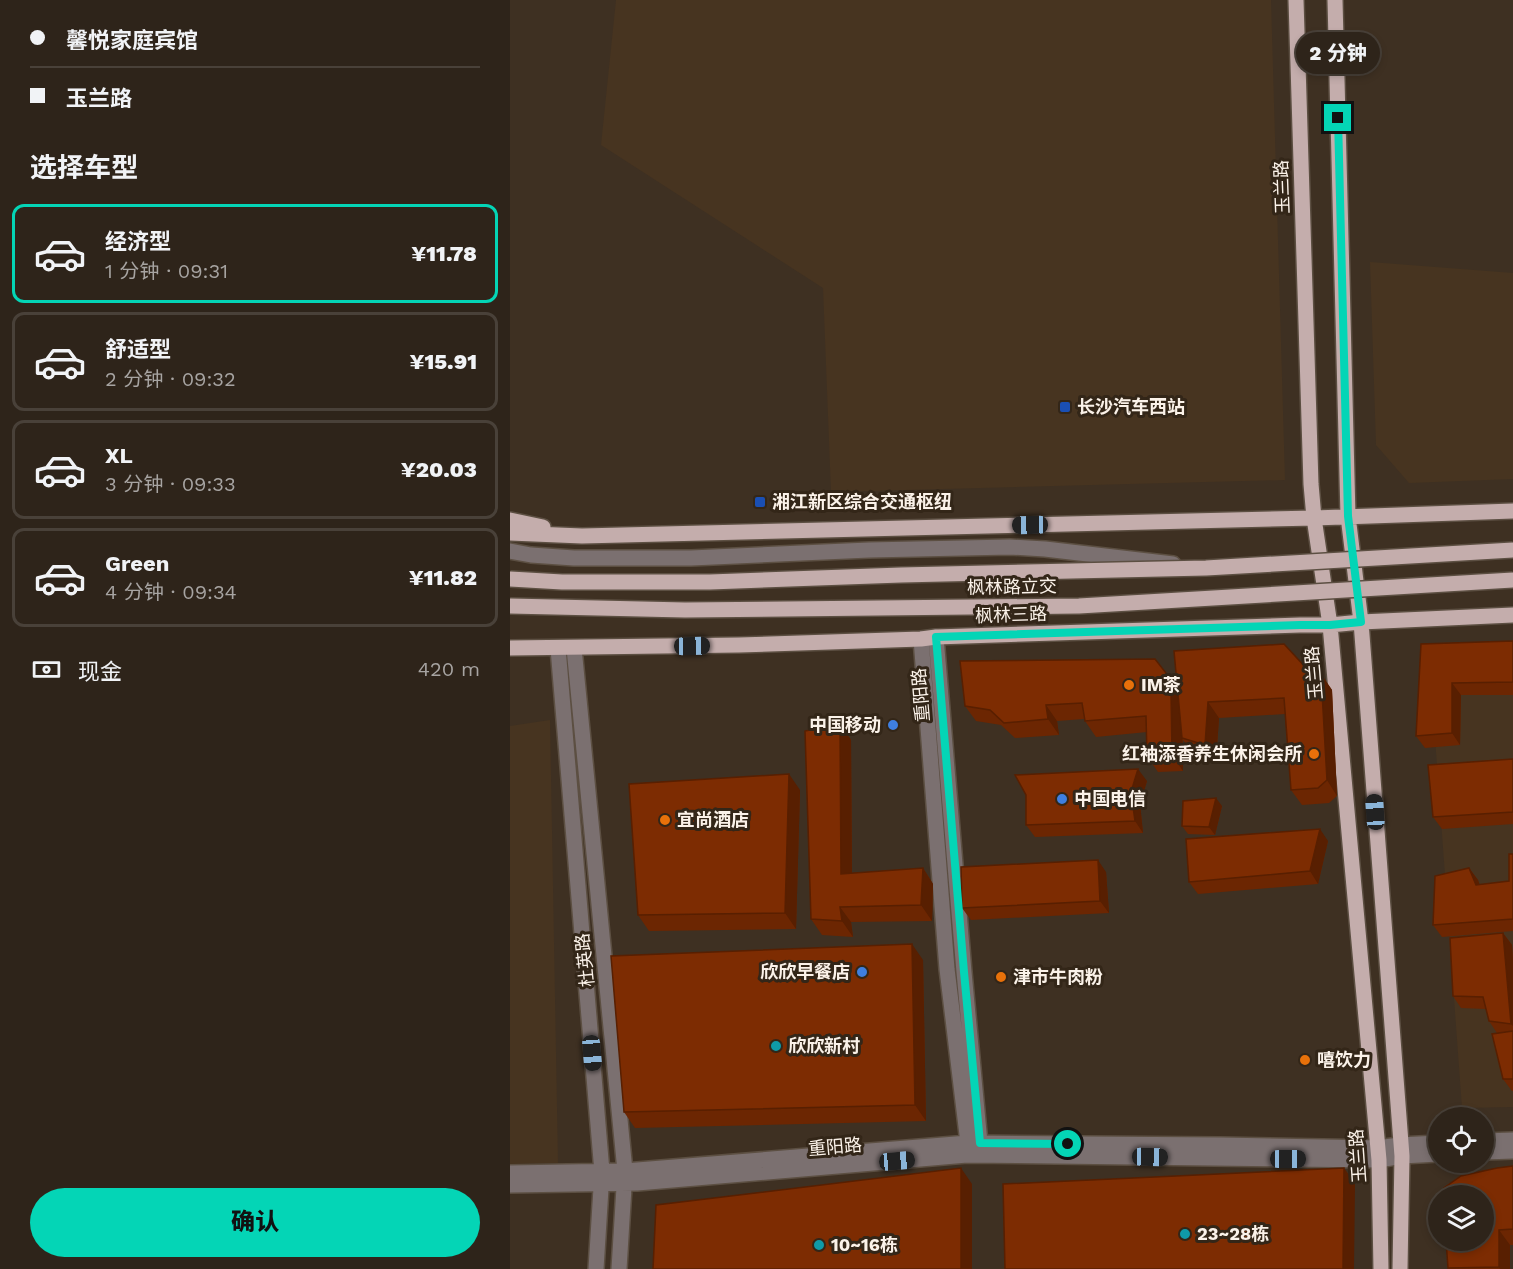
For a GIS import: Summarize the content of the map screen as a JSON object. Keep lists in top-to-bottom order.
{
  "streets": {
    "main road": ["玉兰路", "枫林路立交", "枫林三路"],
    "street": ["重阳路", "杜英路"]
  },
  "crossings": [
    ["玉兰路", "枫林三路"],
    ["玉兰路", "重阳路"],
    ["枫林三路", "重阳路"],
    ["枫林三路", "杜英路"],
    ["重阳路", "杜英路"]
  ],
  "places": {
    "transit": ["长沙汽车西站", "湘江新区综合交通枢纽"],
    "other": [
      "IM茶",
      "中国移动",
      "红袖添香养生休闲会所",
      "中国电信",
      "宜尚酒店",
      "欣欣早餐店",
      "津市牛肉粉",
      "欣欣新村",
      "嘻饮力",
      "23~28栋",
      "10~16栋"
    ]
  },
  "page": {
    "banner": ["馨悦家庭宾馆", "玉兰路"],
    "bubble": "2 分钟",
    "heading": "选择车型",
    "list": [
      {
        "name": "经济型",
        "note": "1 分钟 · 09:31",
        "value": "¥11.78"
      },
      {
        "name": "舒适型",
        "note": "2 分钟 · 09:32",
        "value": "¥15.91"
      },
      {
        "name": "XL",
        "note": "3 分钟 · 09:33",
        "value": "¥20.03"
      },
      {
        "name": "Green",
        "note": "4 分钟 · 09:34",
        "value": "¥11.82"
      }
    ],
    "pay": ["现金", "420 m"],
    "buttons": "确认"
  }
}
